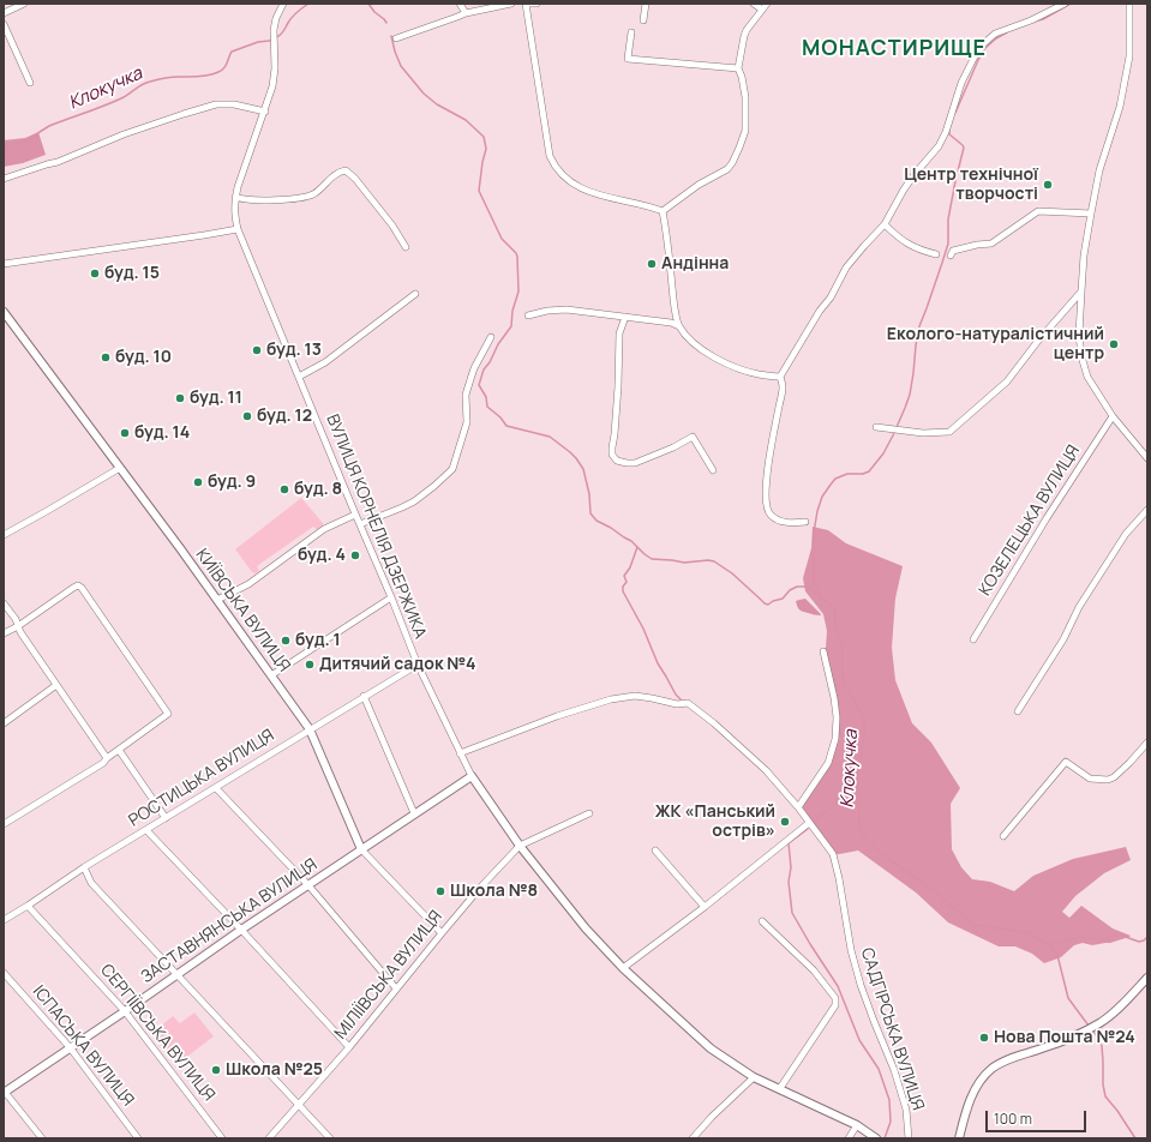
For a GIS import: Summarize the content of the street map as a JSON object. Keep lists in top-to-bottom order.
{
  "streets": {
    "street": [
      "КОЗЕЛЕЦЬКА ВУЛИЦЯ",
      "ВУЛИЦЯ КОРНЕЛІЯ ДЗЕРЖИКА",
      "КИЇВСЬКА ВУЛИЦЯ",
      "РОСТИЦЬКА ВУЛИЦЯ",
      "ЗАСТАВНЯНСЬКА ВУЛИЦЯ",
      "МІЛІЇВСЬКА ВУЛИЦЯ",
      "САДГІРСЬКА ВУЛИЦЯ",
      "СЕРГІЇВСЬКА ВУЛИЦЯ",
      "ІСПАСЬКА ВУЛИЦЯ"
    ]
  },
  "crossings": [
    ["ВУЛИЦЯ КОРНЕЛІЯ ДЗЕРЖИКА", "РОСТИЦЬКА ВУЛИЦЯ"],
    ["ВУЛИЦЯ КОРНЕЛІЯ ДЗЕРЖИКА", "ЗАСТАВНЯНСЬКА ВУЛИЦЯ"],
    ["ВУЛИЦЯ КОРНЕЛІЯ ДЗЕРЖИКА", "МІЛІЇВСЬКА ВУЛИЦЯ"],
    ["ВУЛИЦЯ КОРНЕЛІЯ ДЗЕРЖИКА", "САДГІРСЬКА ВУЛИЦЯ"],
    ["КИЇВСЬКА ВУЛИЦЯ", "РОСТИЦЬКА ВУЛИЦЯ"],
    ["КИЇВСЬКА ВУЛИЦЯ", "ЗАСТАВНЯНСЬКА ВУЛИЦЯ"],
    ["КИЇВСЬКА ВУЛИЦЯ", "МІЛІЇВСЬКА ВУЛИЦЯ"],
    ["РОСТИЦЬКА ВУЛИЦЯ", "СЕРГІЇВСЬКА ВУЛИЦЯ"],
    ["ЗАСТАВНЯНСЬКА ВУЛИЦЯ", "СЕРГІЇВСЬКА ВУЛИЦЯ"],
    ["ЗАСТАВНЯНСЬКА ВУЛИЦЯ", "ІСПАСЬКА ВУЛИЦЯ"]
  ],
  "districts": ["МОНАСТИРИЩЕ"],
  "water": ["Клокучка"],
  "places": [
    "Центр технічної творчості",
    "Андінна",
    "буд. 15",
    "Еколого-натуралістичний центр",
    "буд. 13",
    "буд. 10",
    "буд. 11",
    "буд. 12",
    "буд. 14",
    "буд. 9",
    "буд. 8",
    "буд. 4",
    "буд. 1",
    "Дитячий садок №4",
    "ЖК «Панський острів»",
    "Школа №8",
    "Нова Пошта №24",
    "Школа №25"
  ],
  "scale_bar": "100 m"
}
